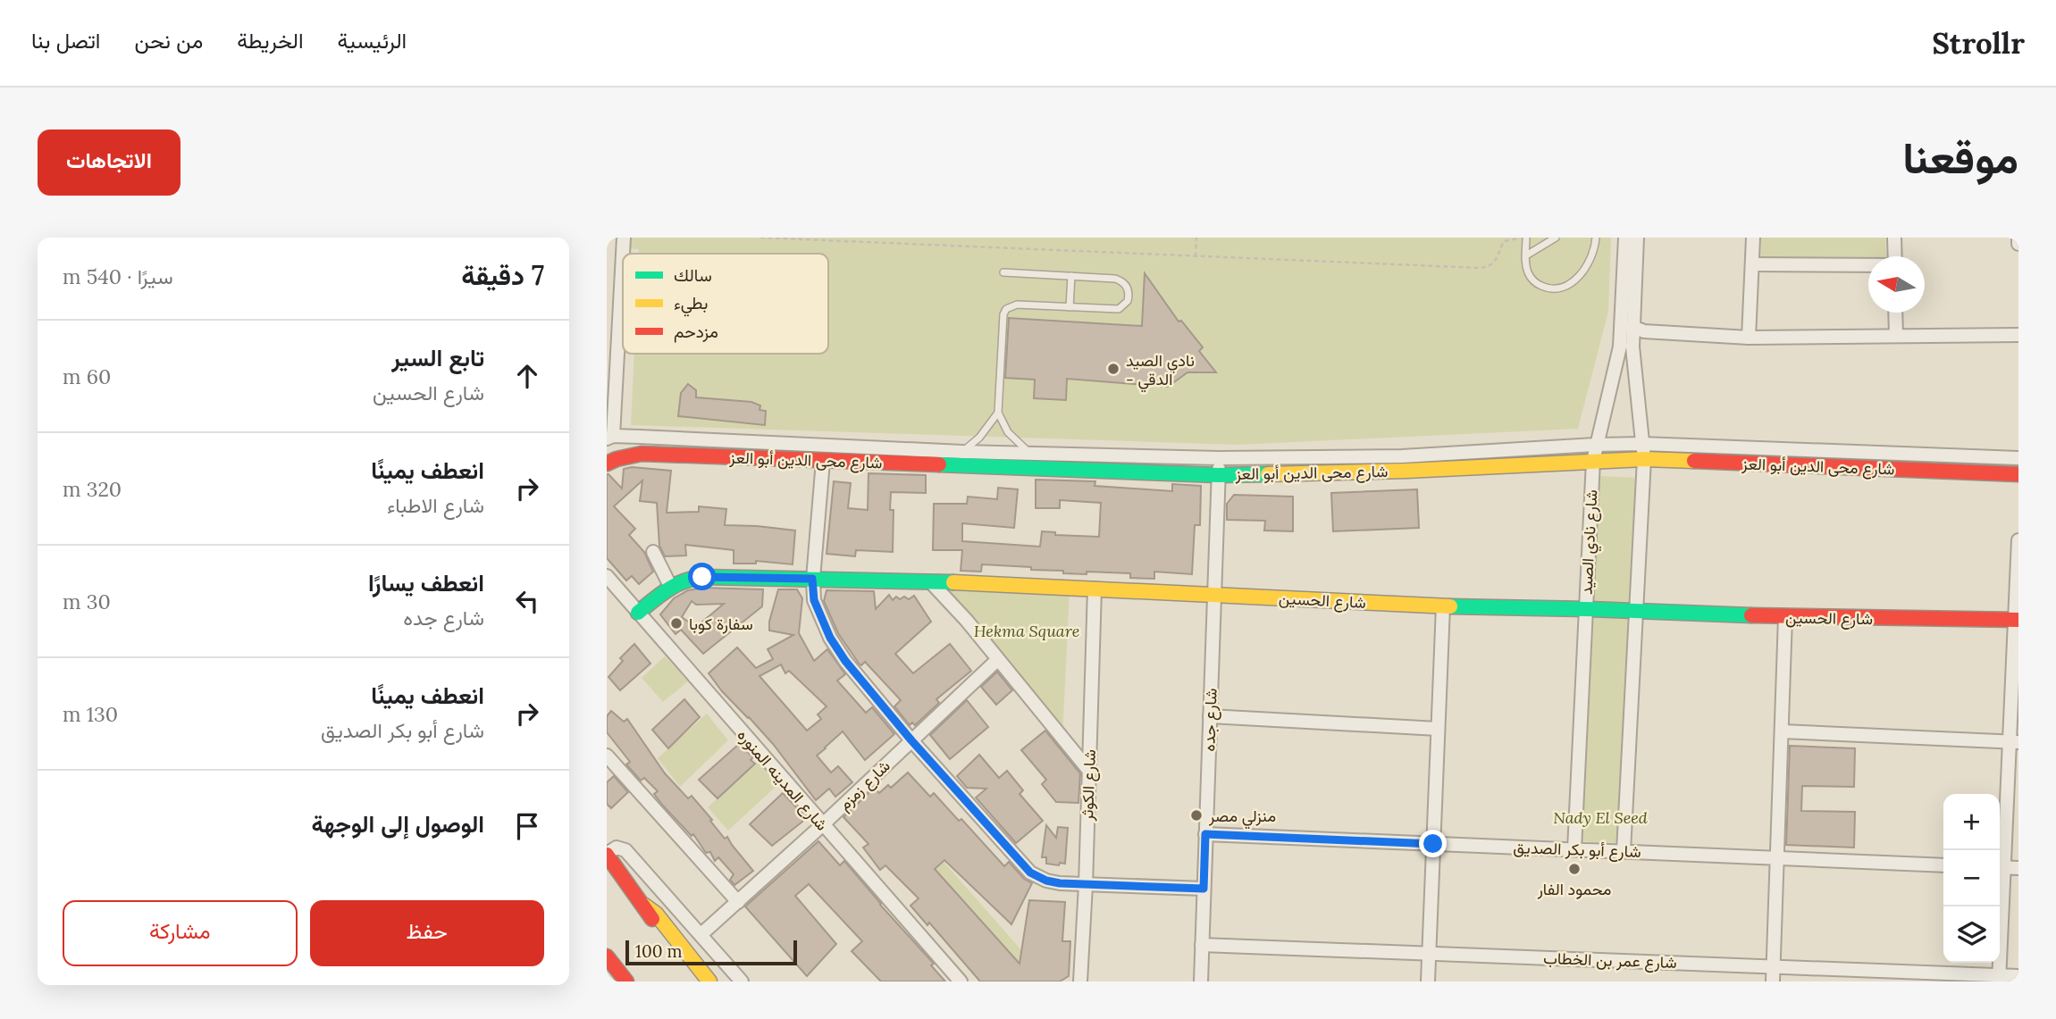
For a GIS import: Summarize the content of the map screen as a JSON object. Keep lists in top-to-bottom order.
{
  "streets": {
    "main road": ["شارع محى الدين أبو العز", "شارع الحسين"],
    "street": [
      "شارع نادي الصيد",
      "شارع جده",
      "شارع المدينه المنوره",
      "شارع زمزم",
      "شارع الكوثر",
      "شارع أبو بكر الصديق",
      "شارع عمر بن الخطاب"
    ]
  },
  "crossings": [
    ["شارع محى الدين أبو العز", "شارع نادي الصيد"],
    ["شارع محى الدين أبو العز", "شارع جده"],
    ["شارع نادي الصيد", "شارع الحسين"],
    ["شارع نادي الصيد", "شارع أبو بكر الصديق"],
    ["شارع الحسين", "شارع جده"],
    ["شارع الحسين", "شارع المدينه المنوره"],
    ["شارع الحسين", "شارع الكوثر"],
    ["شارع جده", "شارع أبو بكر الصديق"],
    ["شارع جده", "شارع عمر بن الخطاب"],
    ["شارع المدينه المنوره", "شارع زمزم"]
  ],
  "parks": ["Hekma Square", "Nady El Seed"],
  "places": [
    "نادي الصيد - الدقي",
    "سفارة كوبا",
    "منزلي مصر",
    "محمود الفار"
  ],
  "legend": ["سالك", "بطيء", "مزدحم"],
  "scale_bar": "100 m",
  "north": "left",
  "page": {
    "header": "Strollr",
    "nav": [
      "الرئيسية",
      "الخريطة",
      "من نحن",
      "اتصل بنا"
    ],
    "title": "موقعنا",
    "buttons": [
      "الاتجاهات",
      ["حفظ", "مشاركة"]
    ],
    "heading": ["7 دقيقة", "سيرًا · 540 m"],
    "list": [
      ["تابع السير", "شارع الحسين", "60 m"],
      ["انعطف يمينًا", "شارع الاطباء", "320 m"],
      ["انعطف يسارًا", "شارع جده", "30 m"],
      ["انعطف يمينًا", "شارع أبو بكر الصديق", "130 m"],
      "الوصول إلى الوجهة"
    ],
    "map_buttons": ["+", "−"],
    "scale": "100 m"
  }
}
